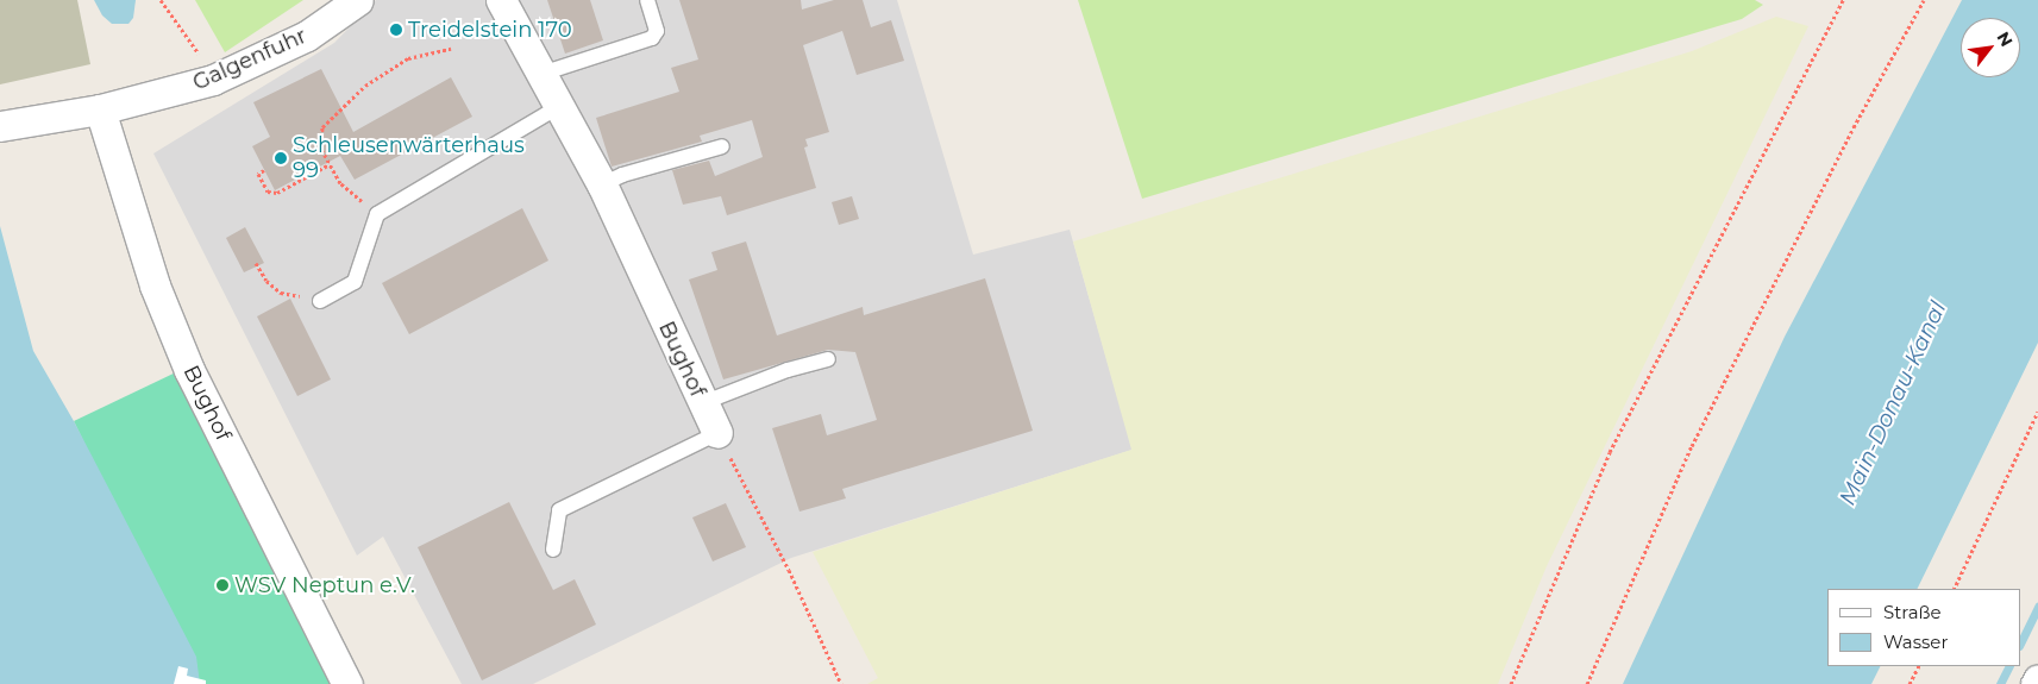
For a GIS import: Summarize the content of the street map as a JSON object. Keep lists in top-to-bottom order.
{
  "streets": {
    "street": ["Galgenfuhr", "Bughof"]
  },
  "crossings": [
    ["Galgenfuhr", "Bughof"]
  ],
  "water": ["Main-Donau-Kanal"],
  "places": ["Treidelstein 170", "Schleusenwärterhaus 99", "WSV Neptun e.V."],
  "legend": ["Straße", "Wasser"],
  "north": "top right"
}
